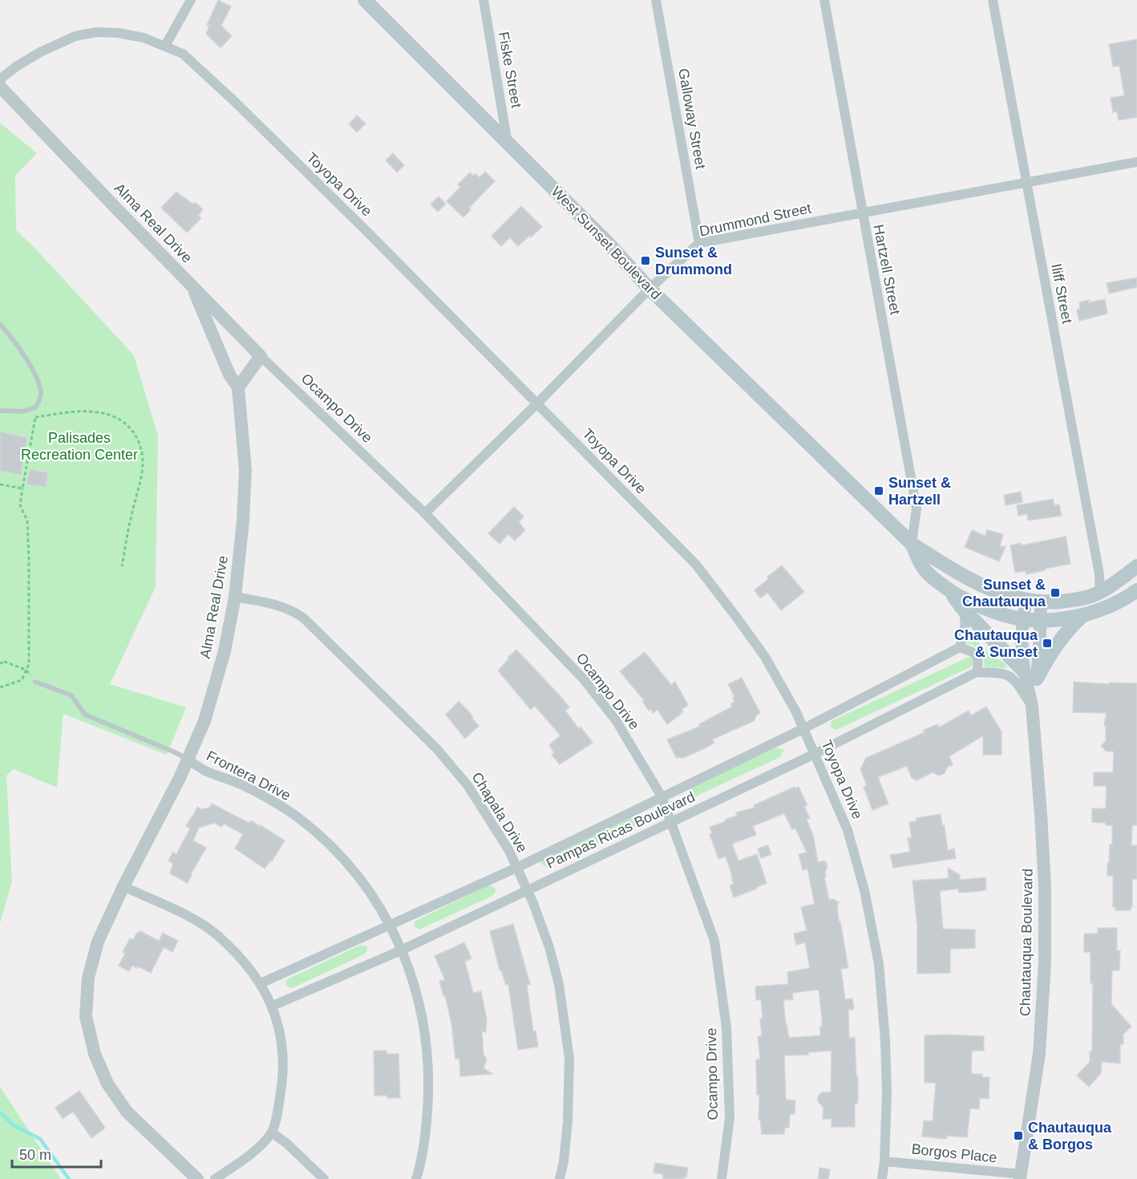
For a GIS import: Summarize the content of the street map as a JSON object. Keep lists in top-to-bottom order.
{
  "streets": {
    "main road": ["West Sunset Boulevard"],
    "street": [
      "Fiske Street",
      "Galloway Street",
      "Toyopa Drive",
      "Drummond Street",
      "Alma Real Drive",
      "Hartzell Street",
      "Iliff Street",
      "Ocampo Drive",
      "Frontera Drive",
      "Chapala Drive",
      "Pampas Ricas Boulevard",
      "Chautauqua Boulevard",
      "Borgos Place"
    ]
  },
  "crossings": [
    ["Fiske Street", "West Sunset Boulevard"],
    ["Galloway Street", "Drummond Street"],
    ["Toyopa Drive", "Drummond Street"],
    ["Toyopa Drive", "Pampas Ricas Boulevard"],
    ["Toyopa Drive", "Borgos Place"],
    ["Drummond Street", "West Sunset Boulevard"],
    ["Drummond Street", "Hartzell Street"],
    ["Drummond Street", "Iliff Street"],
    ["Drummond Street", "Ocampo Drive"],
    ["Alma Real Drive", "Ocampo Drive"],
    ["Alma Real Drive", "Frontera Drive"],
    ["Alma Real Drive", "Chapala Drive"],
    ["West Sunset Boulevard", "Hartzell Street"],
    ["West Sunset Boulevard", "Iliff Street"],
    ["West Sunset Boulevard", "Chautauqua Boulevard"],
    ["Ocampo Drive", "Pampas Ricas Boulevard"],
    ["Frontera Drive", "Pampas Ricas Boulevard"],
    ["Chapala Drive", "Pampas Ricas Boulevard"],
    ["Chautauqua Boulevard", "Borgos Place"]
  ],
  "parks": ["Palisades Recreation Center"],
  "places": {
    "transit": [
      "Sunset & Drummond",
      "Sunset & Hartzell",
      "Sunset & Chautauqua",
      "Chautauqua & Sunset",
      "Chautauqua & Borgos"
    ]
  },
  "scale_bar": "50 m"
}
